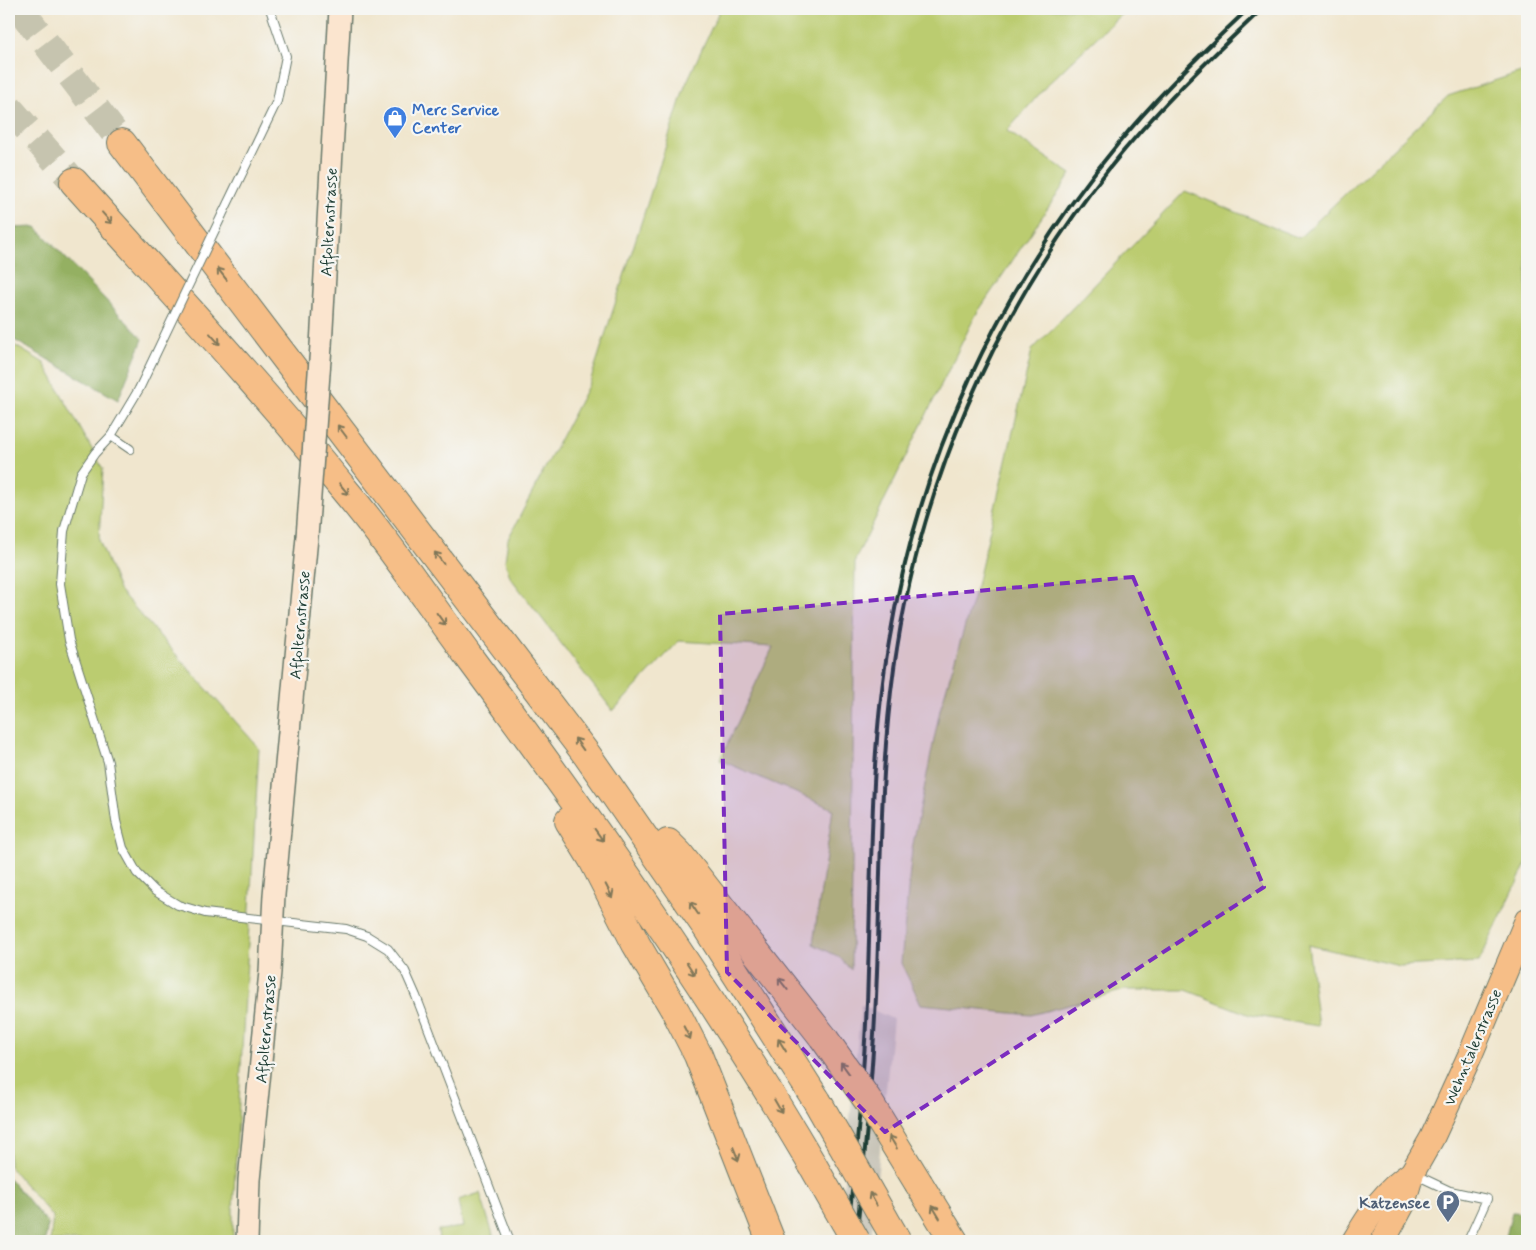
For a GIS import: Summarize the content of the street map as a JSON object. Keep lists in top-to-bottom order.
{
  "streets": {
    "main road": ["Wehntalerstrasse"],
    "street": ["Affolternstrasse"]
  },
  "places": {
    "shop": ["Merc Service Center"],
    "parking": ["Katzensee"]
  }
}
